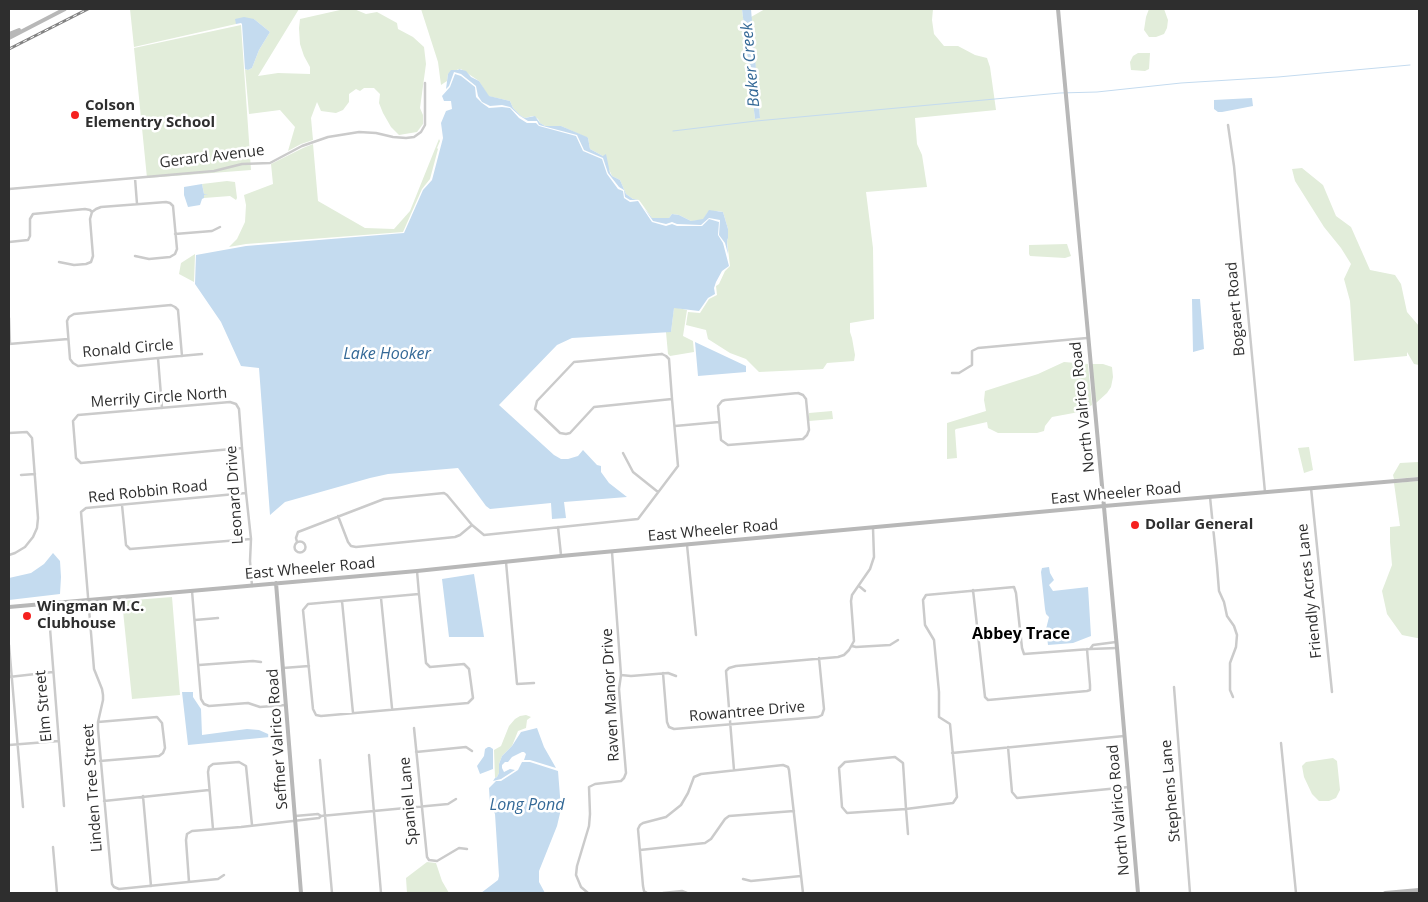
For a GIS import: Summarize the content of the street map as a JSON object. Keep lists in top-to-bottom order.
{
  "streets": {
    "street": [
      "Gerard Avenue",
      "Bogaert Road",
      "Ronald Circle",
      "Merrily Circle North",
      "North Valrico Road",
      "Red Robbin Road",
      "East Wheeler Road",
      "Leonard Drive",
      "Friendly Acres Lane",
      "Raven Manor Drive",
      "Elm Street",
      "Rowantree Drive",
      "Seffner Valrico Road",
      "Linden Tree Street",
      "Stephens Lane",
      "Spaniel Lane"
    ]
  },
  "crossings": [
    ["Bogaert Road", "East Wheeler Road"],
    ["Merrily Circle North", "Leonard Drive"],
    ["North Valrico Road", "East Wheeler Road"],
    ["Red Robbin Road", "East Wheeler Road"],
    ["Red Robbin Road", "Leonard Drive"],
    ["Red Robbin Road", "Linden Tree Street"],
    ["East Wheeler Road", "Leonard Drive"],
    ["East Wheeler Road", "Friendly Acres Lane"],
    ["East Wheeler Road", "Raven Manor Drive"],
    ["East Wheeler Road", "Elm Street"],
    ["East Wheeler Road", "Seffner Valrico Road"],
    ["East Wheeler Road", "Linden Tree Street"]
  ],
  "districts": ["Abbey Trace"],
  "water": ["Baker Creek", "Lake Hooker", "Long Pond"],
  "places": ["Colson Elementry School", "Dollar General", "Wingman M.C. Clubhouse"]
}
